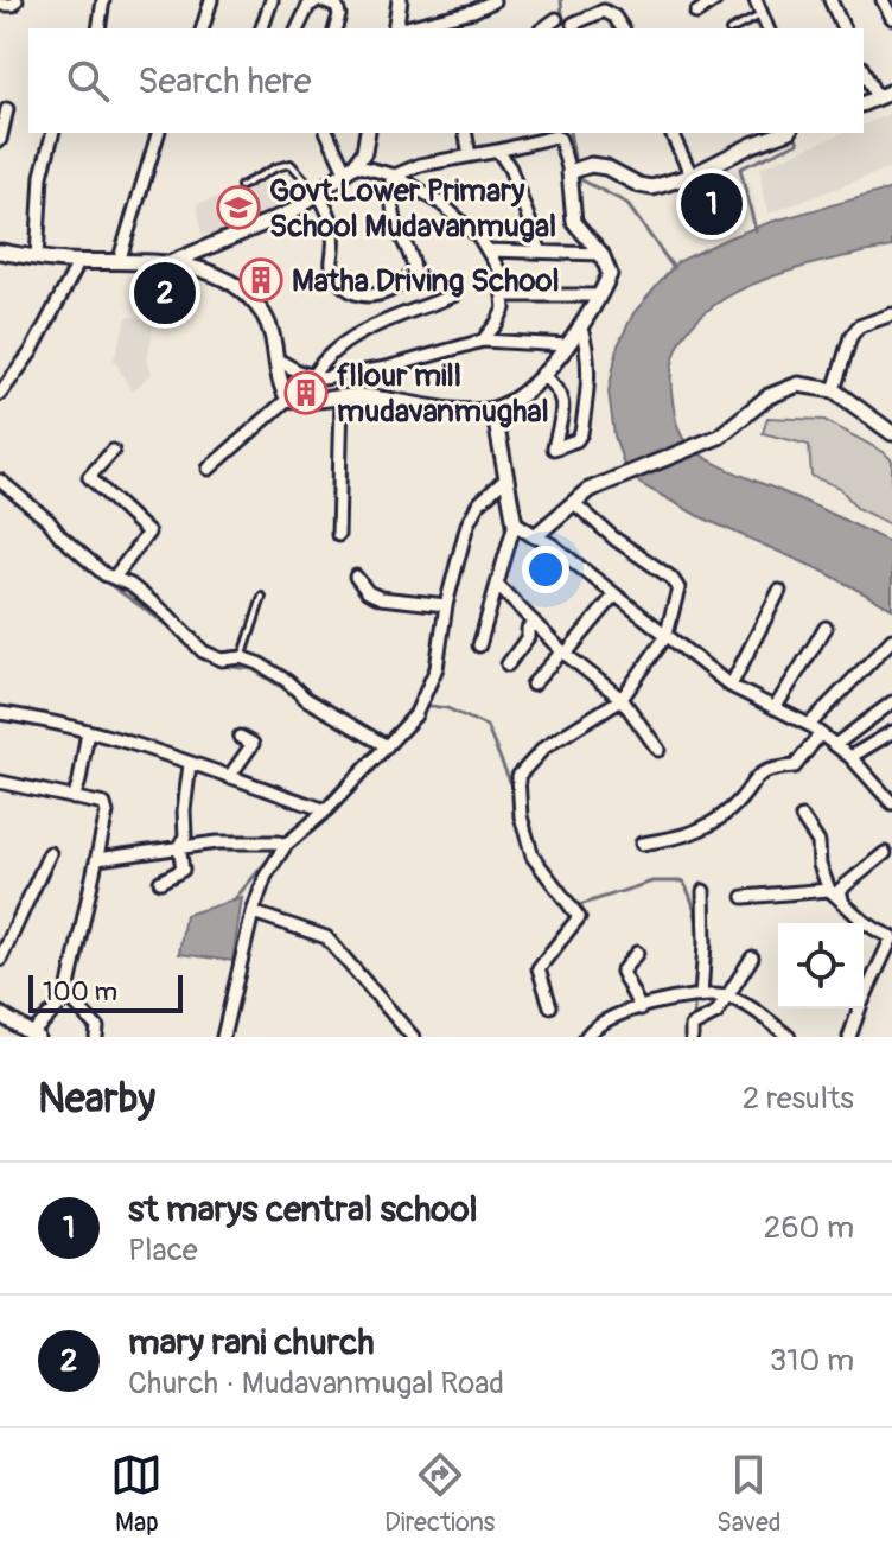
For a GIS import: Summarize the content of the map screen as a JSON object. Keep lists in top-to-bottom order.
{
  "places": {
    "school or university": ["Govt.Lower Primary School Mudavanmugal"],
    "building": ["Matha Driving School", "fllour mill mudavanmughal"]
  },
  "scale_bar": "100 m",
  "page": {
    "search": "Search here",
    "pins": ["1", "2"],
    "scale": "100 m",
    "heading": ["Nearby", "2 results"],
    "list": [
      {
        "mark": "1",
        "name": "st marys central school",
        "note": "Place",
        "value": "260 m"
      },
      {
        "mark": "2",
        "name": "mary rani church",
        "note": "Church · Mudavanmugal Road",
        "value": "310 m"
      }
    ],
    "nav": ["Map", "Directions", "Saved"]
  }
}
